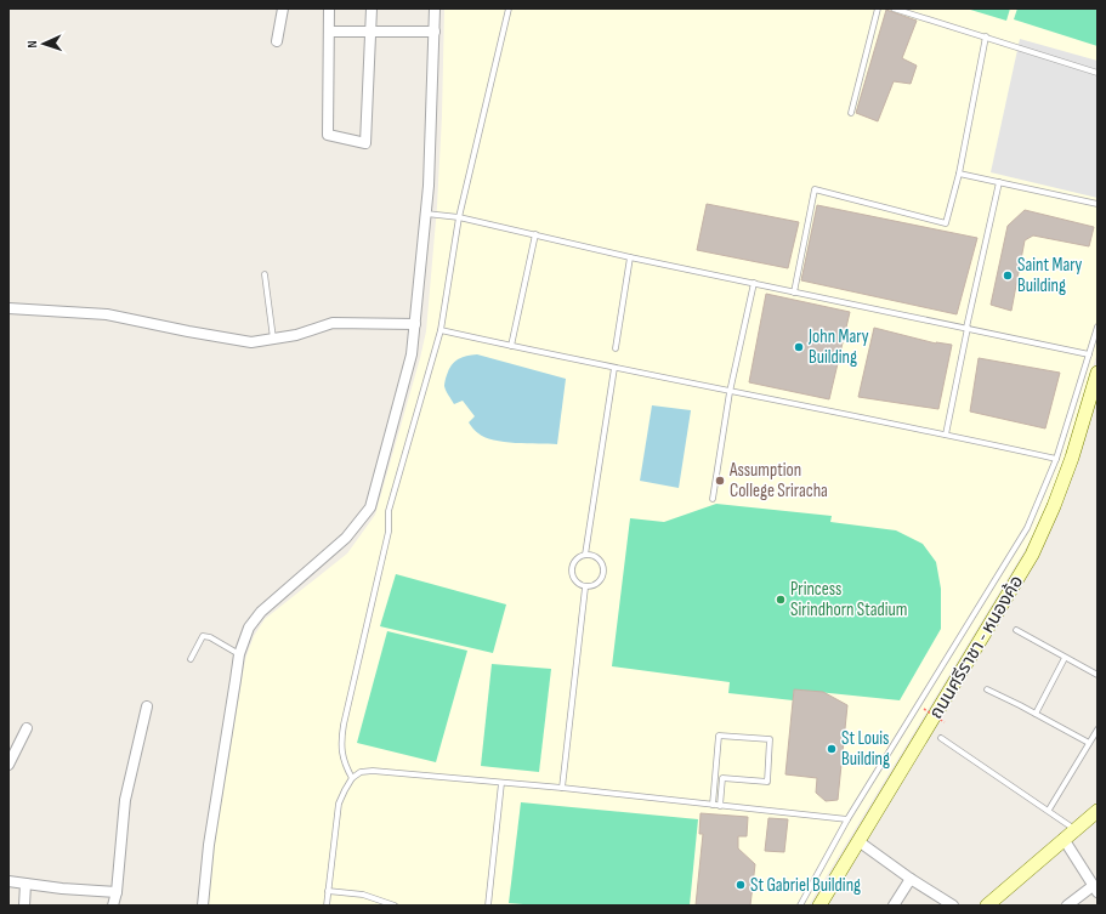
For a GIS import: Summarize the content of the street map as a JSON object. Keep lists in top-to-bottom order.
{
  "streets": {
    "main road": ["ถนนศรีราชา - หนองค้อ"]
  },
  "places": [
    "Saint Mary Building",
    "John Mary Building",
    "Assumption College Sriracha",
    "Princess Sirindhorn Stadium",
    "St Louis Building",
    "St Gabriel Building"
  ],
  "north": "left"
}
